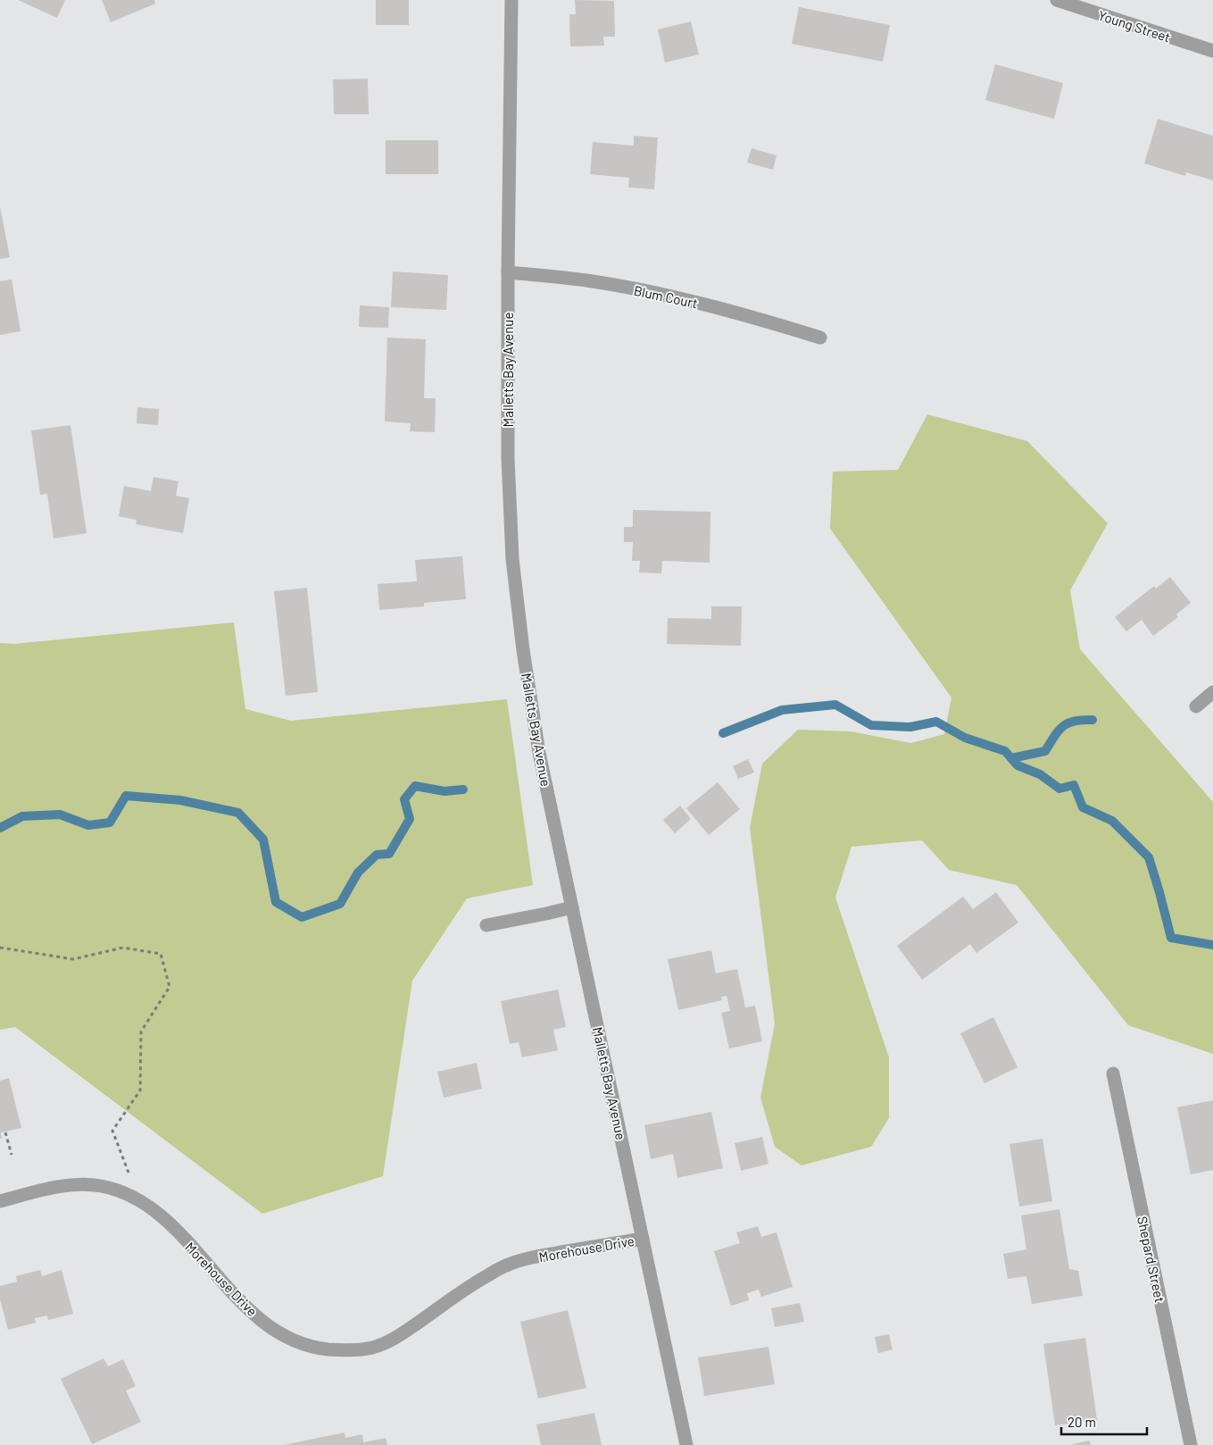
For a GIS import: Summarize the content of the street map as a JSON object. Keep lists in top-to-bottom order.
{
  "streets": {
    "street": [
      "Young Street",
      "Blum Court",
      "Malletts Bay Avenue",
      "Morehouse Drive",
      "Shepard Street"
    ]
  },
  "crossings": [
    ["Blum Court", "Malletts Bay Avenue"],
    ["Malletts Bay Avenue", "Morehouse Drive"]
  ],
  "scale_bar": "20 m"
}
